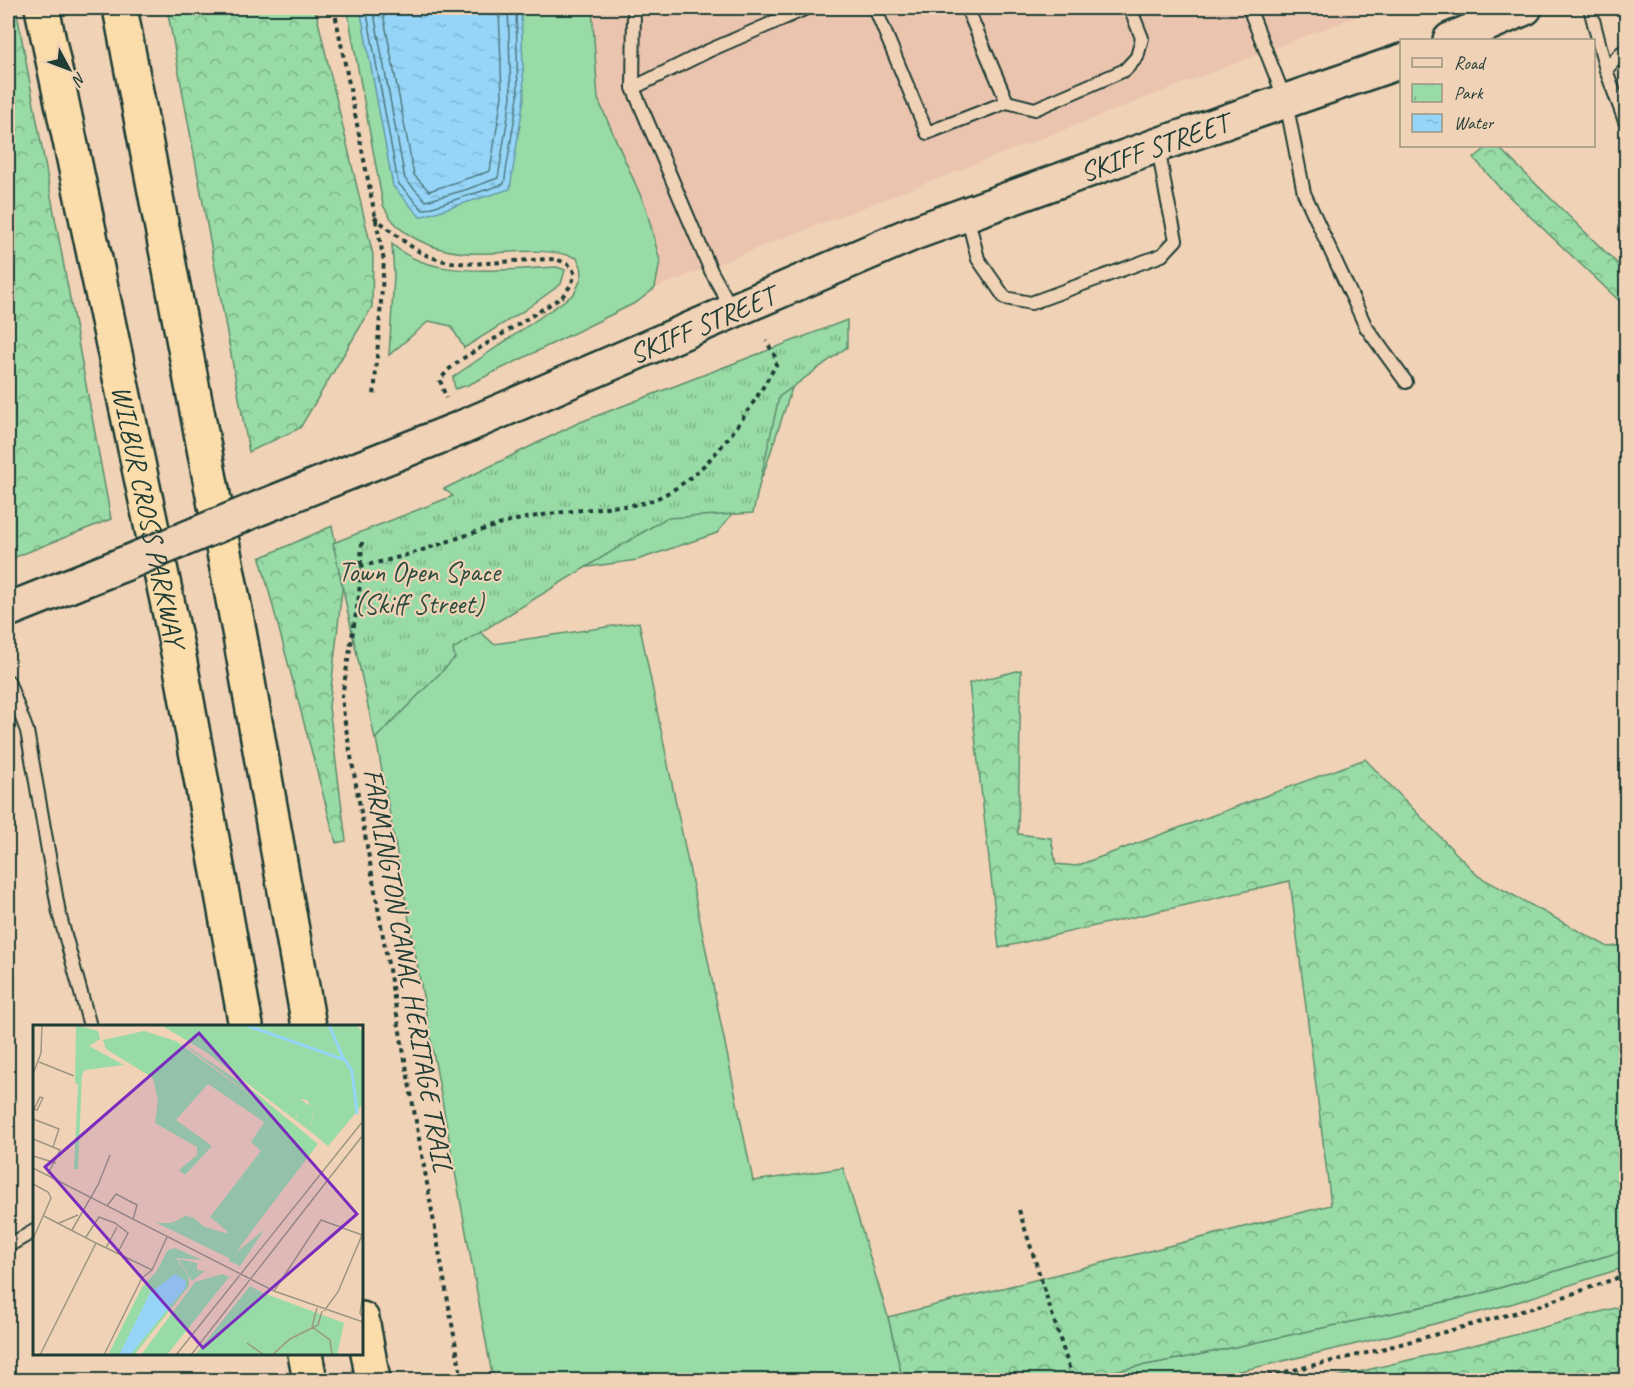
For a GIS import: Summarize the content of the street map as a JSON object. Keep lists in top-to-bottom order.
{
  "streets": {
    "highway": ["WILBUR CROSS PARKWAY"],
    "main road": ["SKIFF STREET"],
    "path": ["FARMINGTON CANAL HERITAGE TRAIL"]
  },
  "parks": ["Town Open Space (Skiff Street)"],
  "legend": ["Road", "Park", "Water"],
  "north": "bottom right"
}
